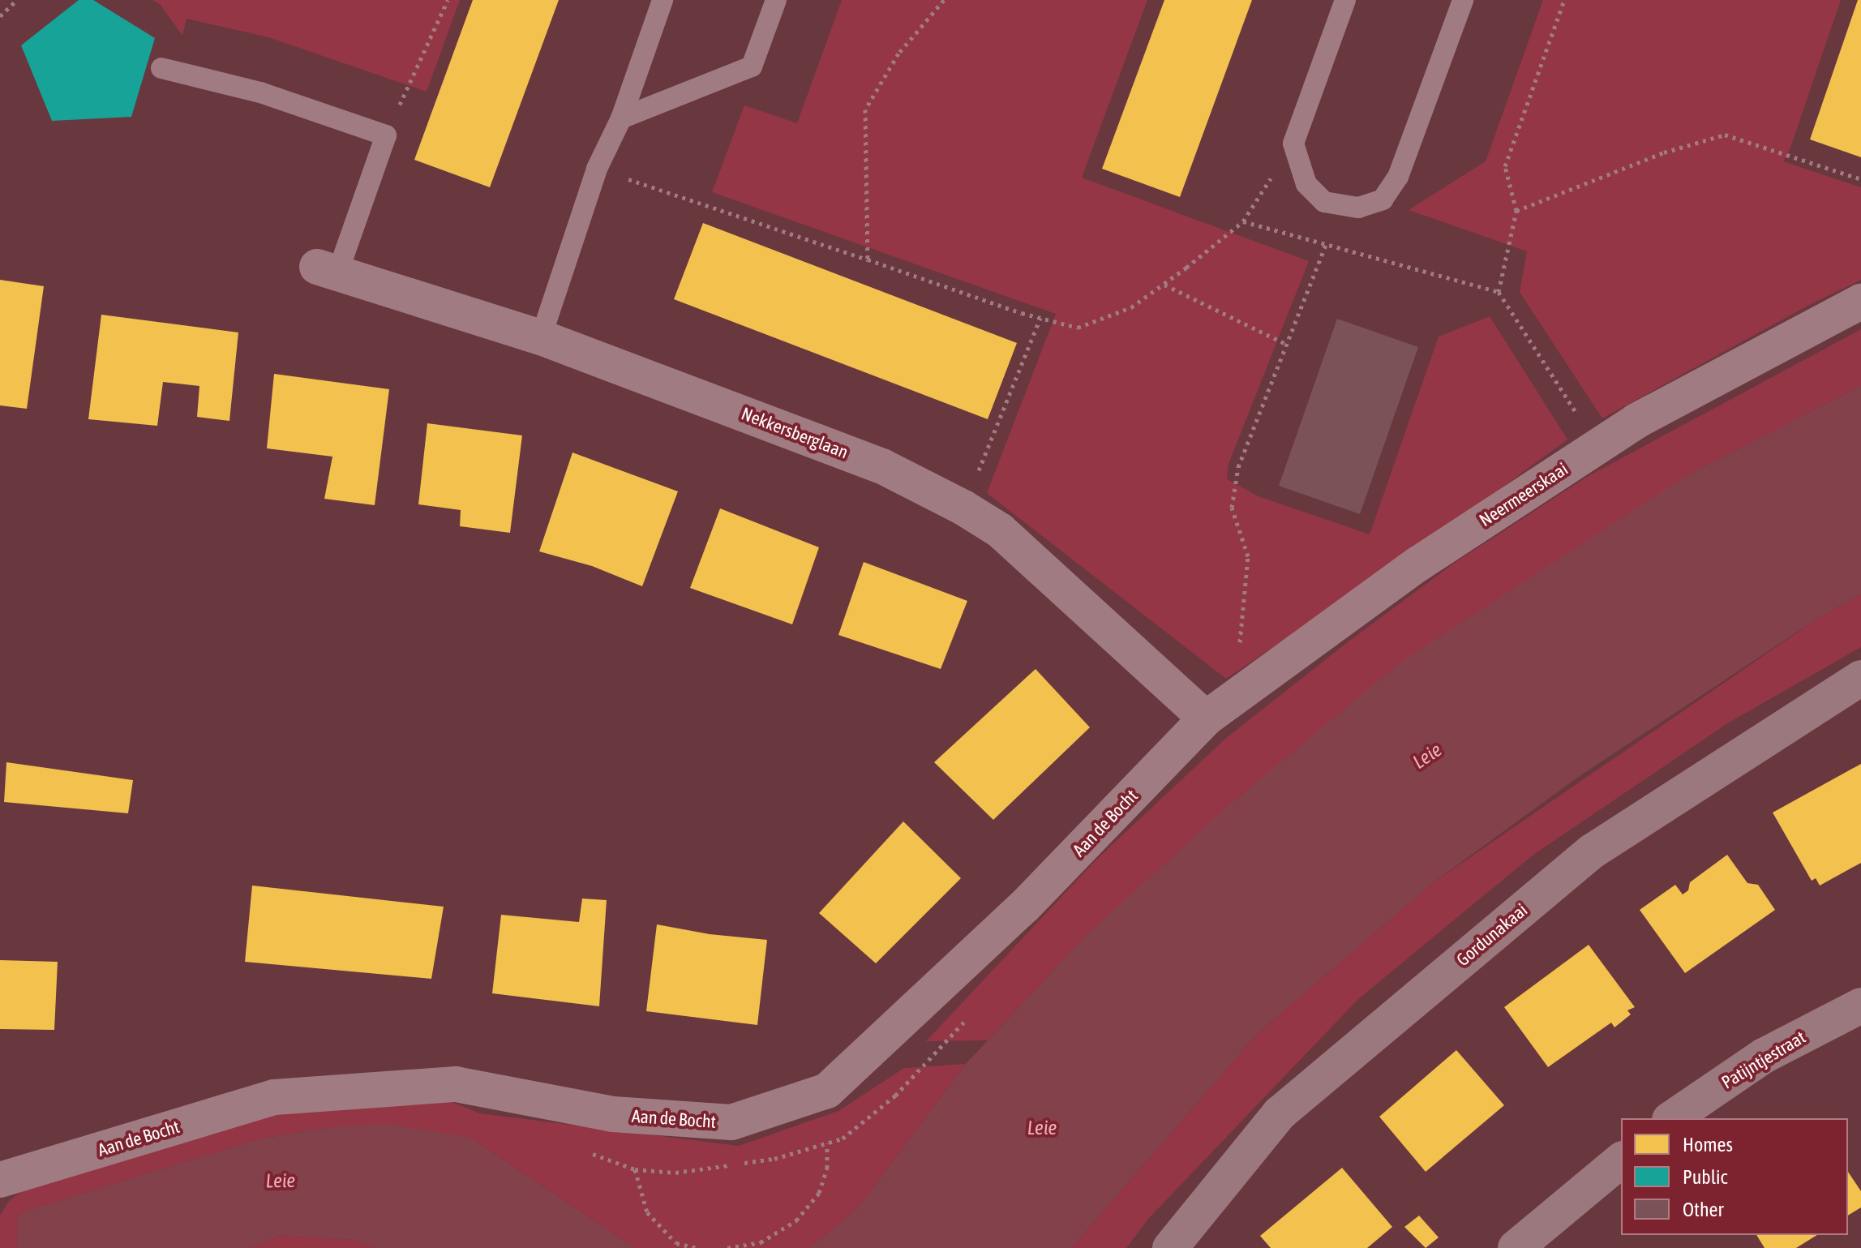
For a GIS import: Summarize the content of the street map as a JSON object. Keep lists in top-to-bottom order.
{
  "streets": {
    "street": [
      "Nekkersberglaan",
      "Neermeerskaai",
      "Aan de Bocht",
      "Gordunakaai",
      "Patijntjestraat"
    ]
  },
  "crossings": [
    ["Nekkersberglaan", "Neermeerskaai"],
    ["Nekkersberglaan", "Aan de Bocht"],
    ["Neermeerskaai", "Aan de Bocht"]
  ],
  "water": ["Leie"],
  "legend": ["Homes", "Public", "Other"]
}
